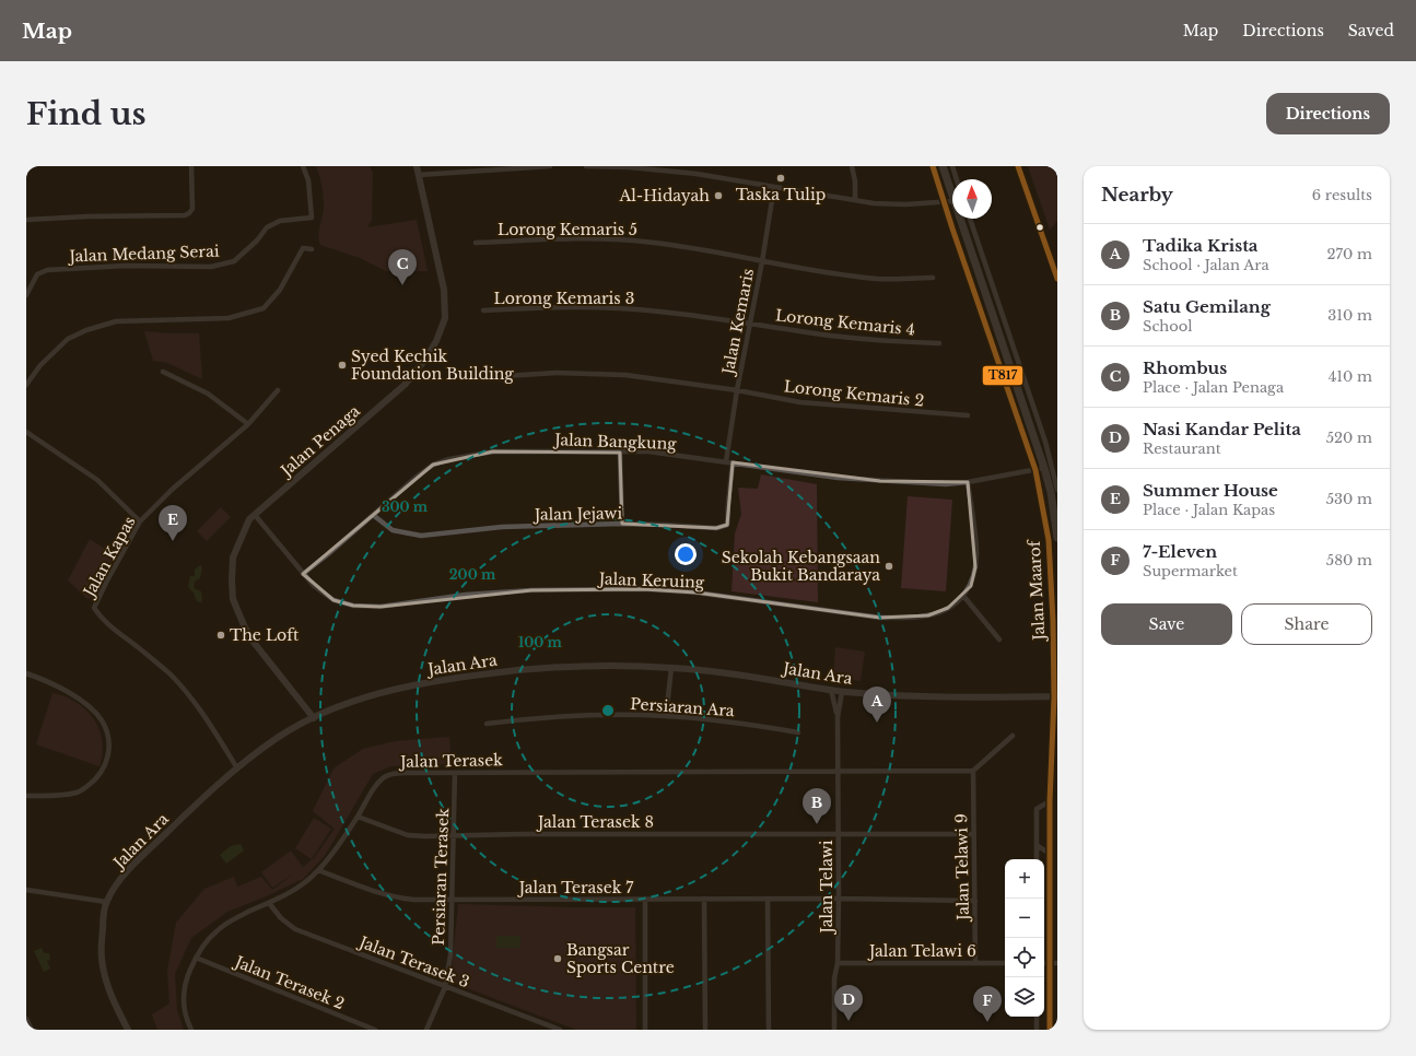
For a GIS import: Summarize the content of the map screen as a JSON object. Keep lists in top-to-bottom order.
{
  "streets": {
    "main road": ["Jalan Maarof"],
    "street": [
      "Lorong Kemaris 5",
      "Jalan Medang Serai",
      "Lorong Kemaris 3",
      "Jalan Kemaris",
      "Lorong Kemaris 4",
      "Lorong Kemaris 2",
      "Jalan Penaga",
      "Jalan Bangkung",
      "Jalan Jejawi",
      "Jalan Kapas",
      "Jalan Keruing",
      "Jalan Ara",
      "Persiaran Ara",
      "Jalan Terasek",
      "Jalan Terasek 8",
      "Jalan Telawi 9",
      "Persiaran Terasek",
      "Jalan Telawi",
      "Jalan Terasek 7",
      "Jalan Telawi 6",
      "Jalan Terasek 3",
      "Jalan Terasek 2"
    ]
  },
  "crossings": [
    ["Lorong Kemaris 5", "Jalan Kemaris"],
    ["Lorong Kemaris 3", "Jalan Kemaris"],
    ["Lorong Kemaris 3", "Lorong Kemaris 4"],
    ["Jalan Kemaris", "Lorong Kemaris 4"],
    ["Jalan Kemaris", "Lorong Kemaris 2"],
    ["Jalan Kemaris", "Jalan Bangkung"],
    ["Jalan Penaga", "Jalan Keruing"],
    ["Jalan Penaga", "Jalan Ara"],
    ["Jalan Bangkung", "Jalan Jejawi"],
    ["Jalan Bangkung", "Jalan Keruing"],
    ["Jalan Bangkung", "Jalan Maarof"],
    ["Jalan Kapas", "Jalan Ara"],
    ["Jalan Maarof", "Jalan Ara"],
    ["Jalan Ara", "Persiaran Ara"],
    ["Jalan Ara", "Jalan Telawi"],
    ["Jalan Terasek", "Jalan Terasek 8"],
    ["Jalan Terasek", "Persiaran Terasek"],
    ["Jalan Terasek", "Jalan Telawi"],
    ["Jalan Terasek", "Jalan Terasek 7"],
    ["Jalan Terasek", "Jalan Terasek 3"],
    ["Jalan Terasek", "Jalan Terasek 2"],
    ["Jalan Terasek 8", "Jalan Telawi 9"],
    ["Jalan Terasek 8", "Persiaran Terasek"],
    ["Jalan Terasek 8", "Jalan Telawi"],
    ["Jalan Telawi 9", "Jalan Terasek 7"],
    ["Jalan Telawi 9", "Jalan Telawi 6"],
    ["Persiaran Terasek", "Jalan Terasek 7"],
    ["Persiaran Terasek", "Jalan Terasek 3"],
    ["Jalan Telawi", "Jalan Terasek 7"],
    ["Jalan Telawi", "Jalan Telawi 6"]
  ],
  "places": [
    "Taska Tulip",
    "Al-Hidayah",
    "Syed Kechik Foundation Building",
    "Sekolah Kebangsaan Bukit Bandaraya",
    "The Loft",
    "Bangsar Sports Centre"
  ],
  "lines": ["transit line T817"],
  "north": "top",
  "page": {
    "header": "Map",
    "nav": ["Map", "Directions", "Saved"],
    "buttons": [
      "Directions",
      ["Save", "Share"]
    ],
    "title": "Find us",
    "heading": ["Nearby", "6 results"],
    "list": [
      {
        "mark": "A",
        "name": "Tadika Krista",
        "note": "School · Jalan Ara",
        "value": "270 m"
      },
      {
        "mark": "B",
        "name": "Satu Gemilang",
        "note": "School",
        "value": "310 m"
      },
      {
        "mark": "C",
        "name": "Rhombus",
        "note": "Place · Jalan Penaga",
        "value": "410 m"
      },
      {
        "mark": "D",
        "name": "Nasi Kandar Pelita",
        "note": "Restaurant",
        "value": "520 m"
      },
      {
        "mark": "E",
        "name": "Summer House",
        "note": "Place · Jalan Kapas",
        "value": "530 m"
      },
      {
        "mark": "F",
        "name": "7-Eleven",
        "note": "Supermarket",
        "value": "580 m"
      }
    ],
    "pins": [
      "C",
      "E",
      "A",
      "B",
      "D",
      "F"
    ],
    "map_buttons": ["+", "−"]
  },
  "rings": ["300 m", "200 m", "100 m"]
}
